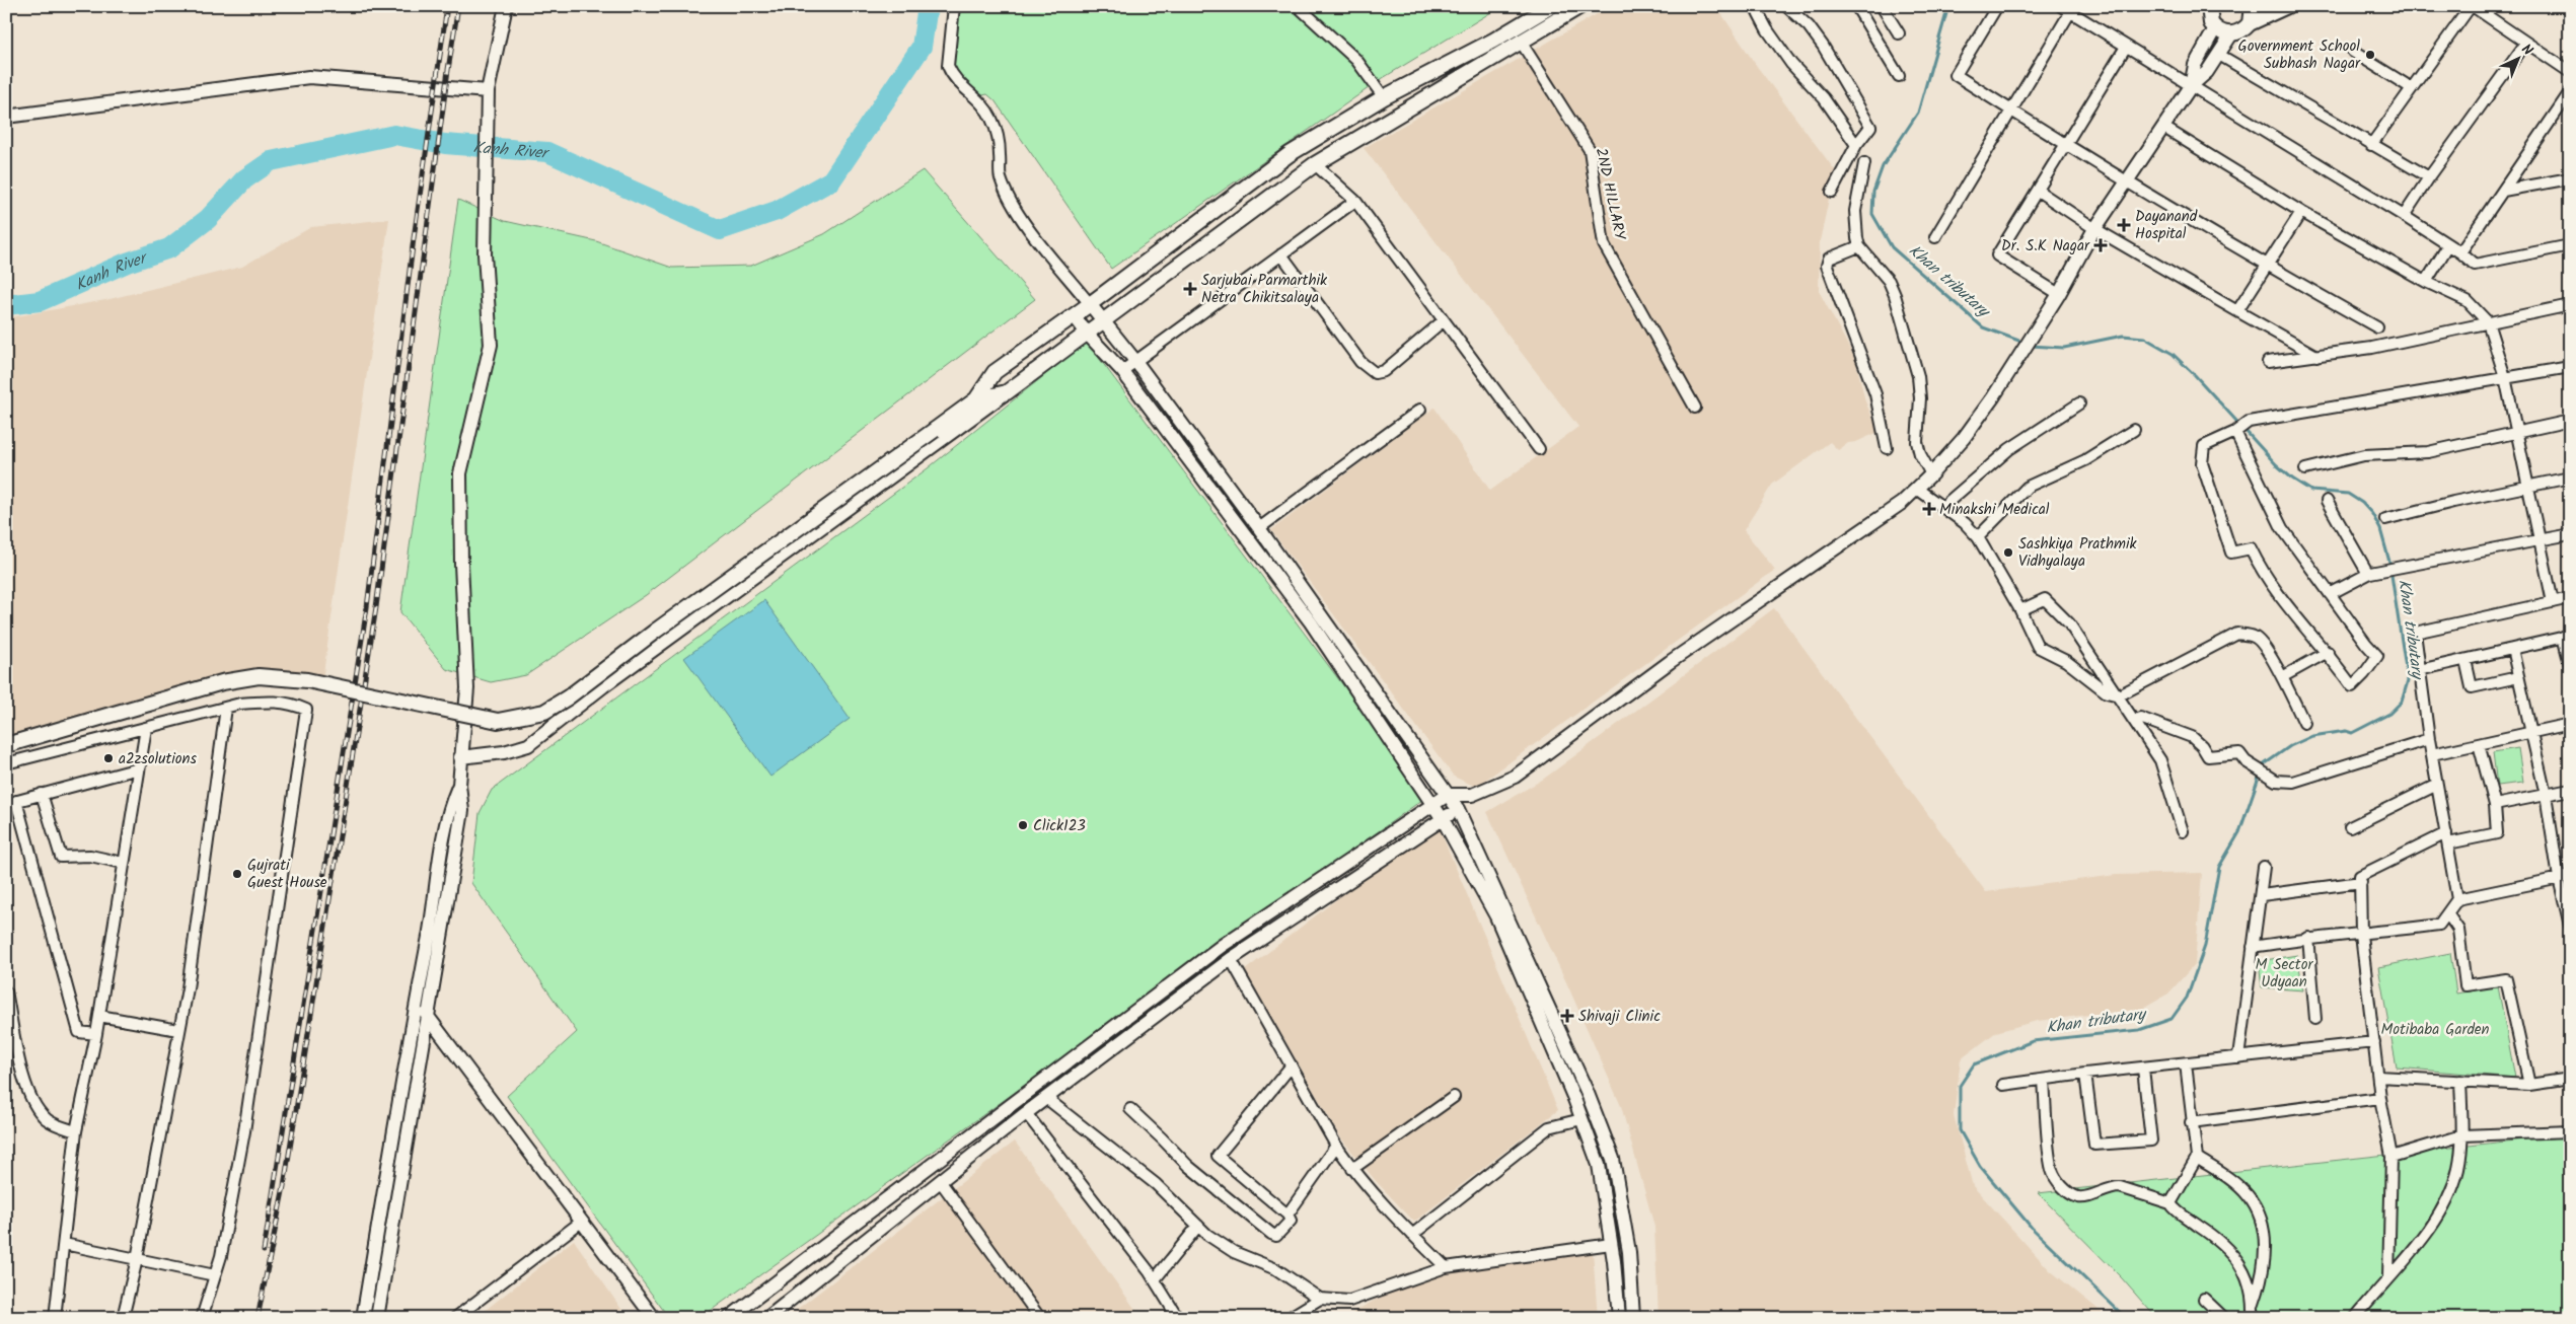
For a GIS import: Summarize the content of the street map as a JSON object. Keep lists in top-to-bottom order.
{
  "streets": {
    "street": ["2ND HILLARY"]
  },
  "water": ["Kanh River", "Khan tributary"],
  "parks": ["M Sector Udyaan", "Motibaba Garden"],
  "places": {
    "other": [
      "Government School Subhash Nagar",
      "Sashkiya Prathmik Vidhyalaya",
      "a2zsolutions",
      "Click123",
      "Gujrati Guest House"
    ],
    "health": [
      "Dayanand Hospital",
      "Dr. S.K Nagar",
      "Sarjubai Parmarthik Netra Chikitsalaya",
      "Minakshi Medical",
      "Shivaji Clinic"
    ]
  },
  "north": "top right"
}
